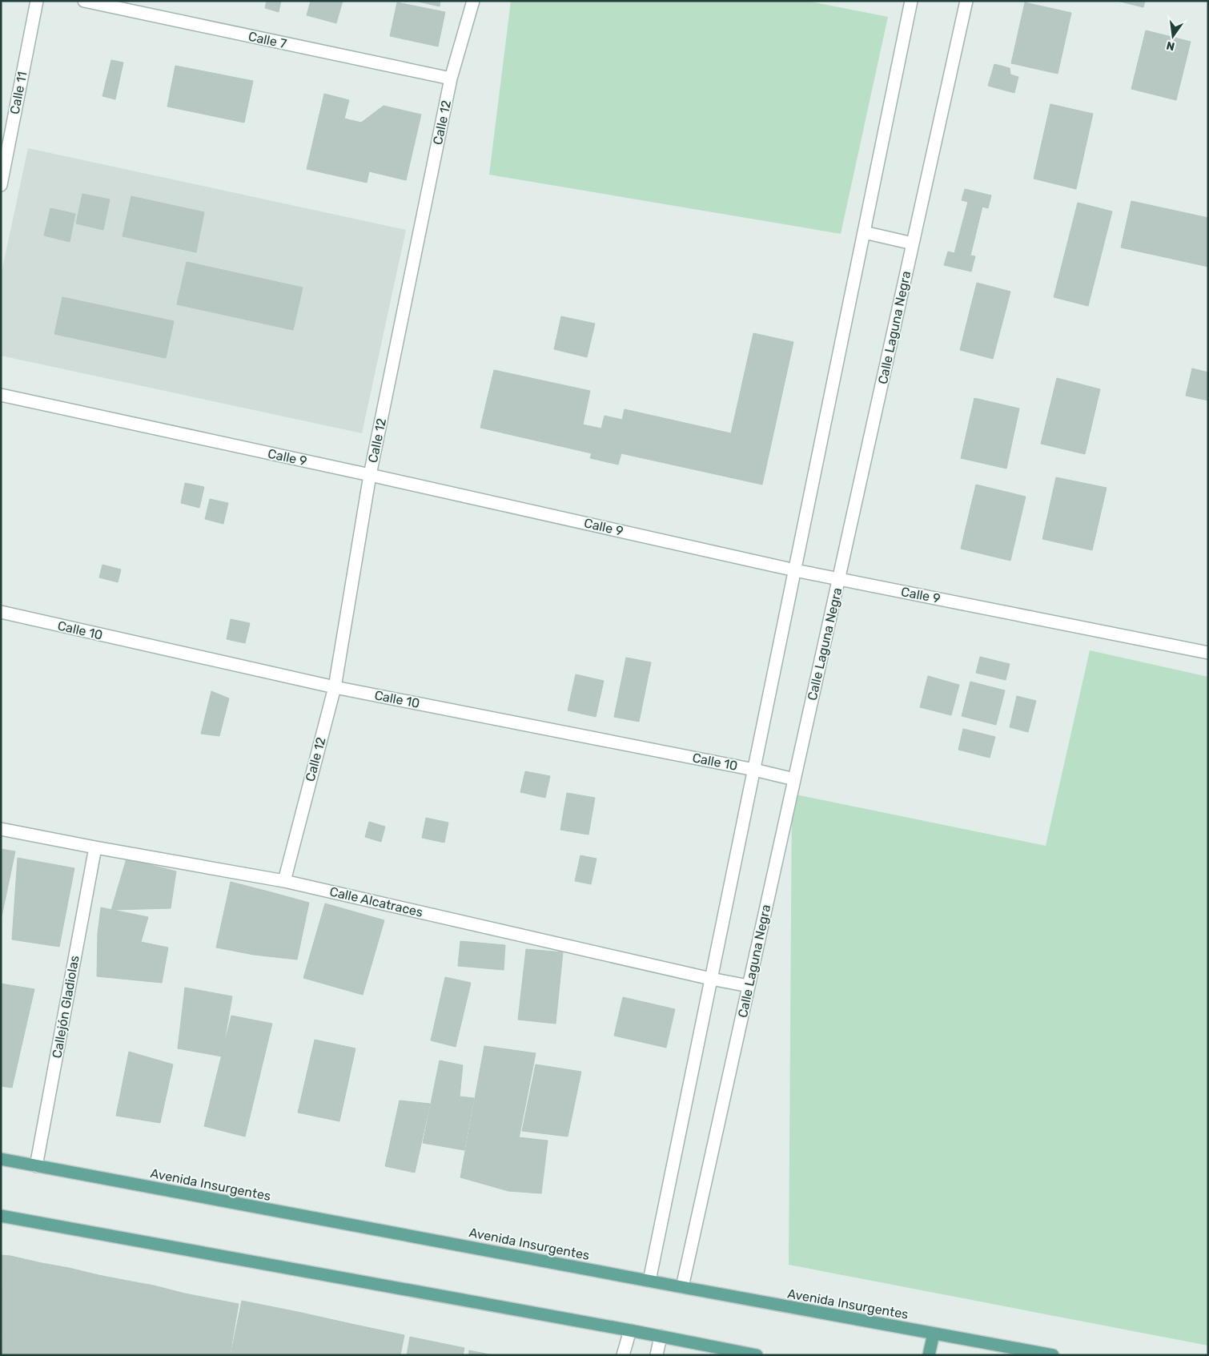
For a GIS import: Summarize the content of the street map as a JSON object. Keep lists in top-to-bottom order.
{
  "streets": {
    "main road": ["Avenida Insurgentes"],
    "street": [
      "Calle 7",
      "Calle 11",
      "Calle 12",
      "Calle Laguna Negra",
      "Calle 9",
      "Calle 10",
      "Calle Alcatraces",
      "Callejón Gladiolas"
    ]
  },
  "crossings": [
    ["Calle 7", "Calle 12"],
    ["Calle 12", "Calle 9"],
    ["Calle 12", "Calle 10"],
    ["Calle 12", "Calle Alcatraces"],
    ["Calle Laguna Negra", "Calle 9"],
    ["Calle Laguna Negra", "Calle 10"],
    ["Calle Laguna Negra", "Calle Alcatraces"],
    ["Calle Laguna Negra", "Avenida Insurgentes"],
    ["Calle Alcatraces", "Callejón Gladiolas"],
    ["Callejón Gladiolas", "Avenida Insurgentes"]
  ],
  "north": "bottom"
}
